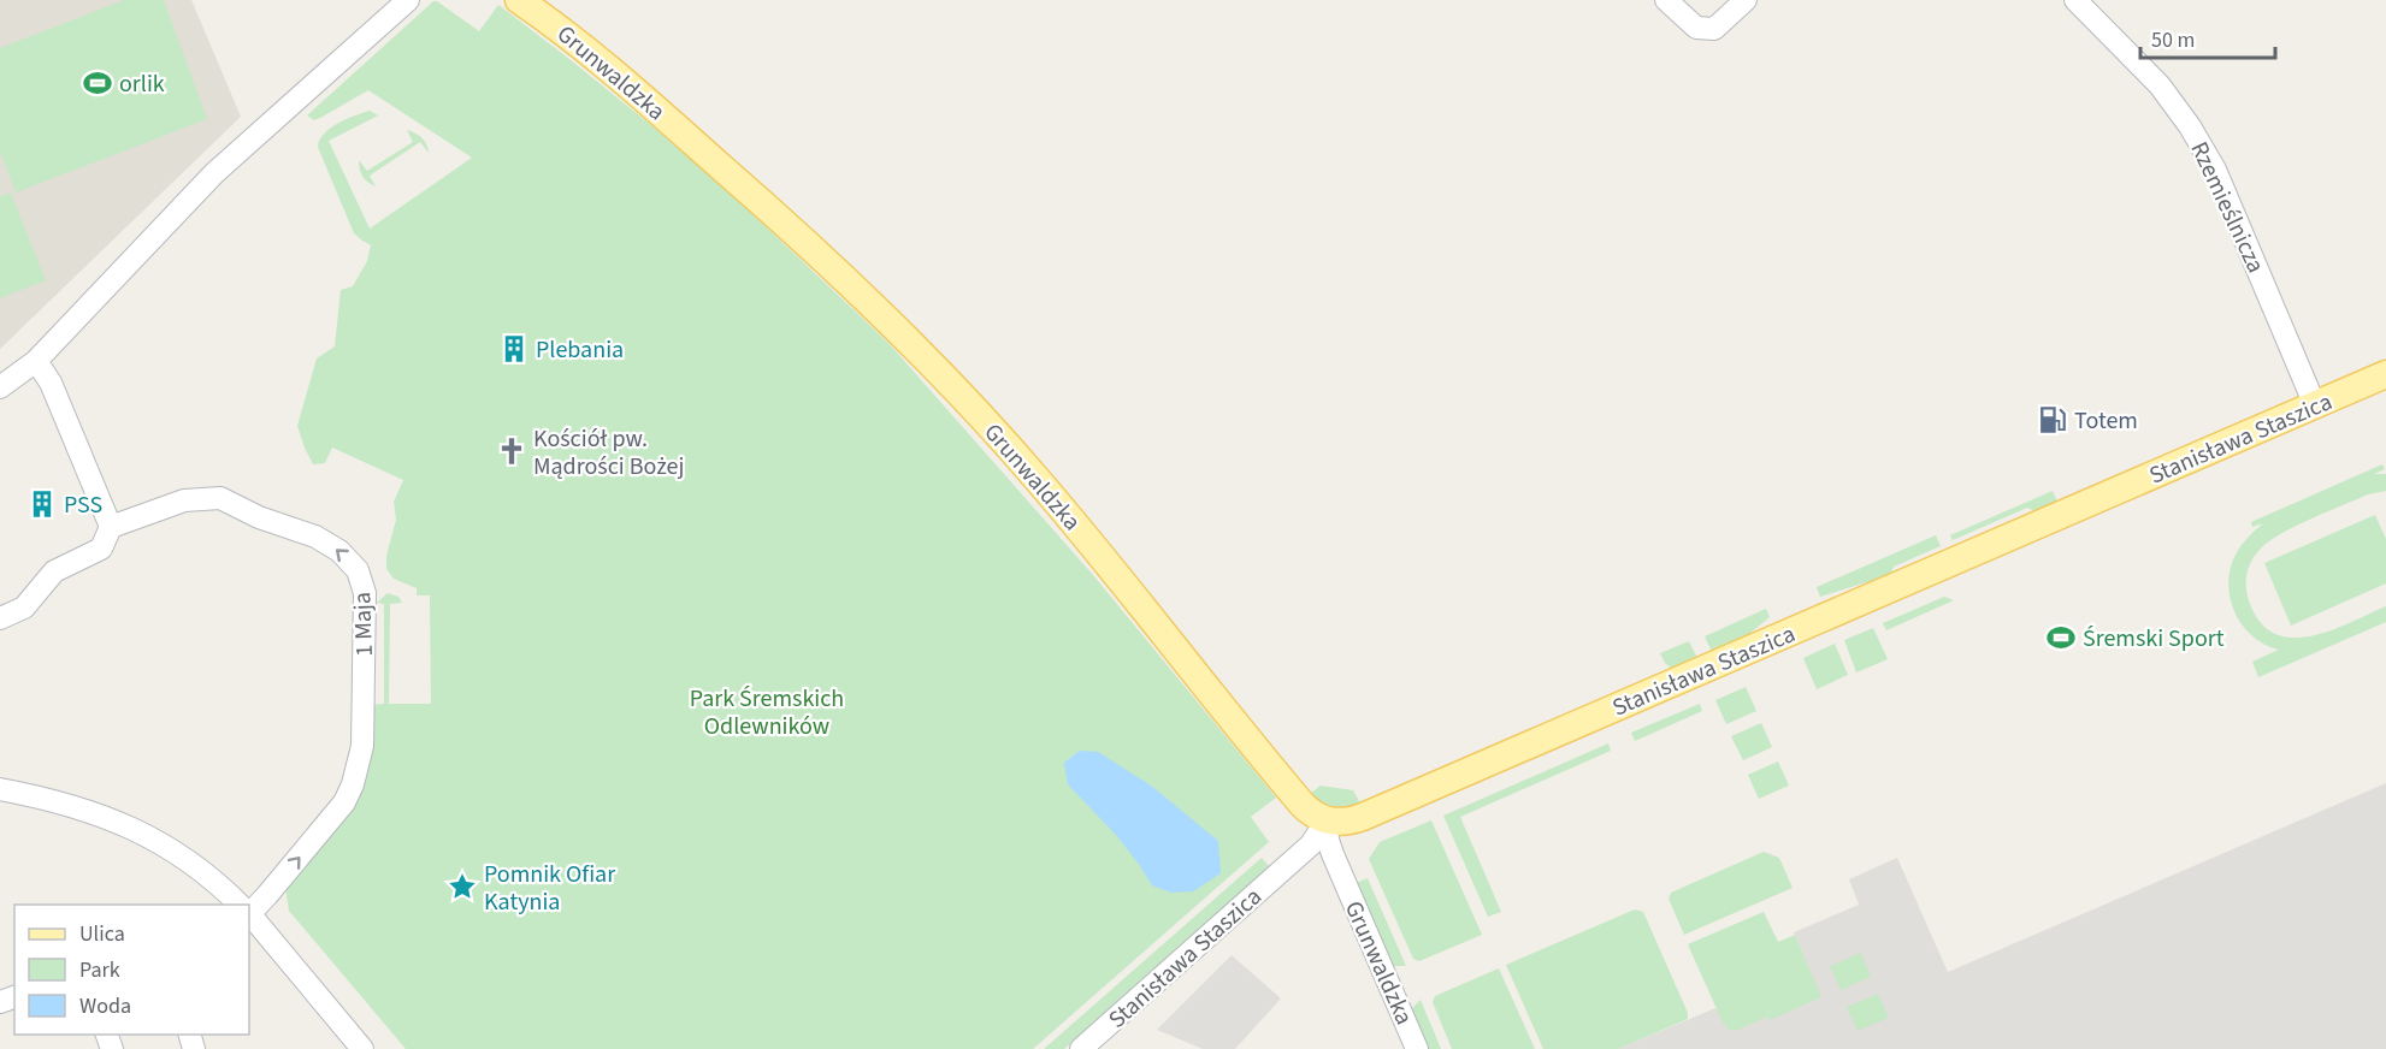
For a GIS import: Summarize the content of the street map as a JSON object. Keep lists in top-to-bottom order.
{
  "streets": {
    "main road": ["Grunwaldzka", "Stanisława Staszica"],
    "street": ["Rzemieślnicza", "1 Maja"]
  },
  "crossings": [
    ["Grunwaldzka", "Stanisława Staszica"],
    ["Rzemieślnicza", "Stanisława Staszica"]
  ],
  "parks": ["Park Śremskich Odlewników"],
  "places": {
    "sports": ["orlik", "Śremski Sport"],
    "building": ["Plebania", "PSS"],
    "fuel station": ["Totem"],
    "church": ["Kościół pw. Mądrości Bożej"],
    "place": ["Pomnik Ofiar Katynia"]
  },
  "legend": ["Ulica", "Park", "Woda"],
  "scale_bar": "50 m"
}
